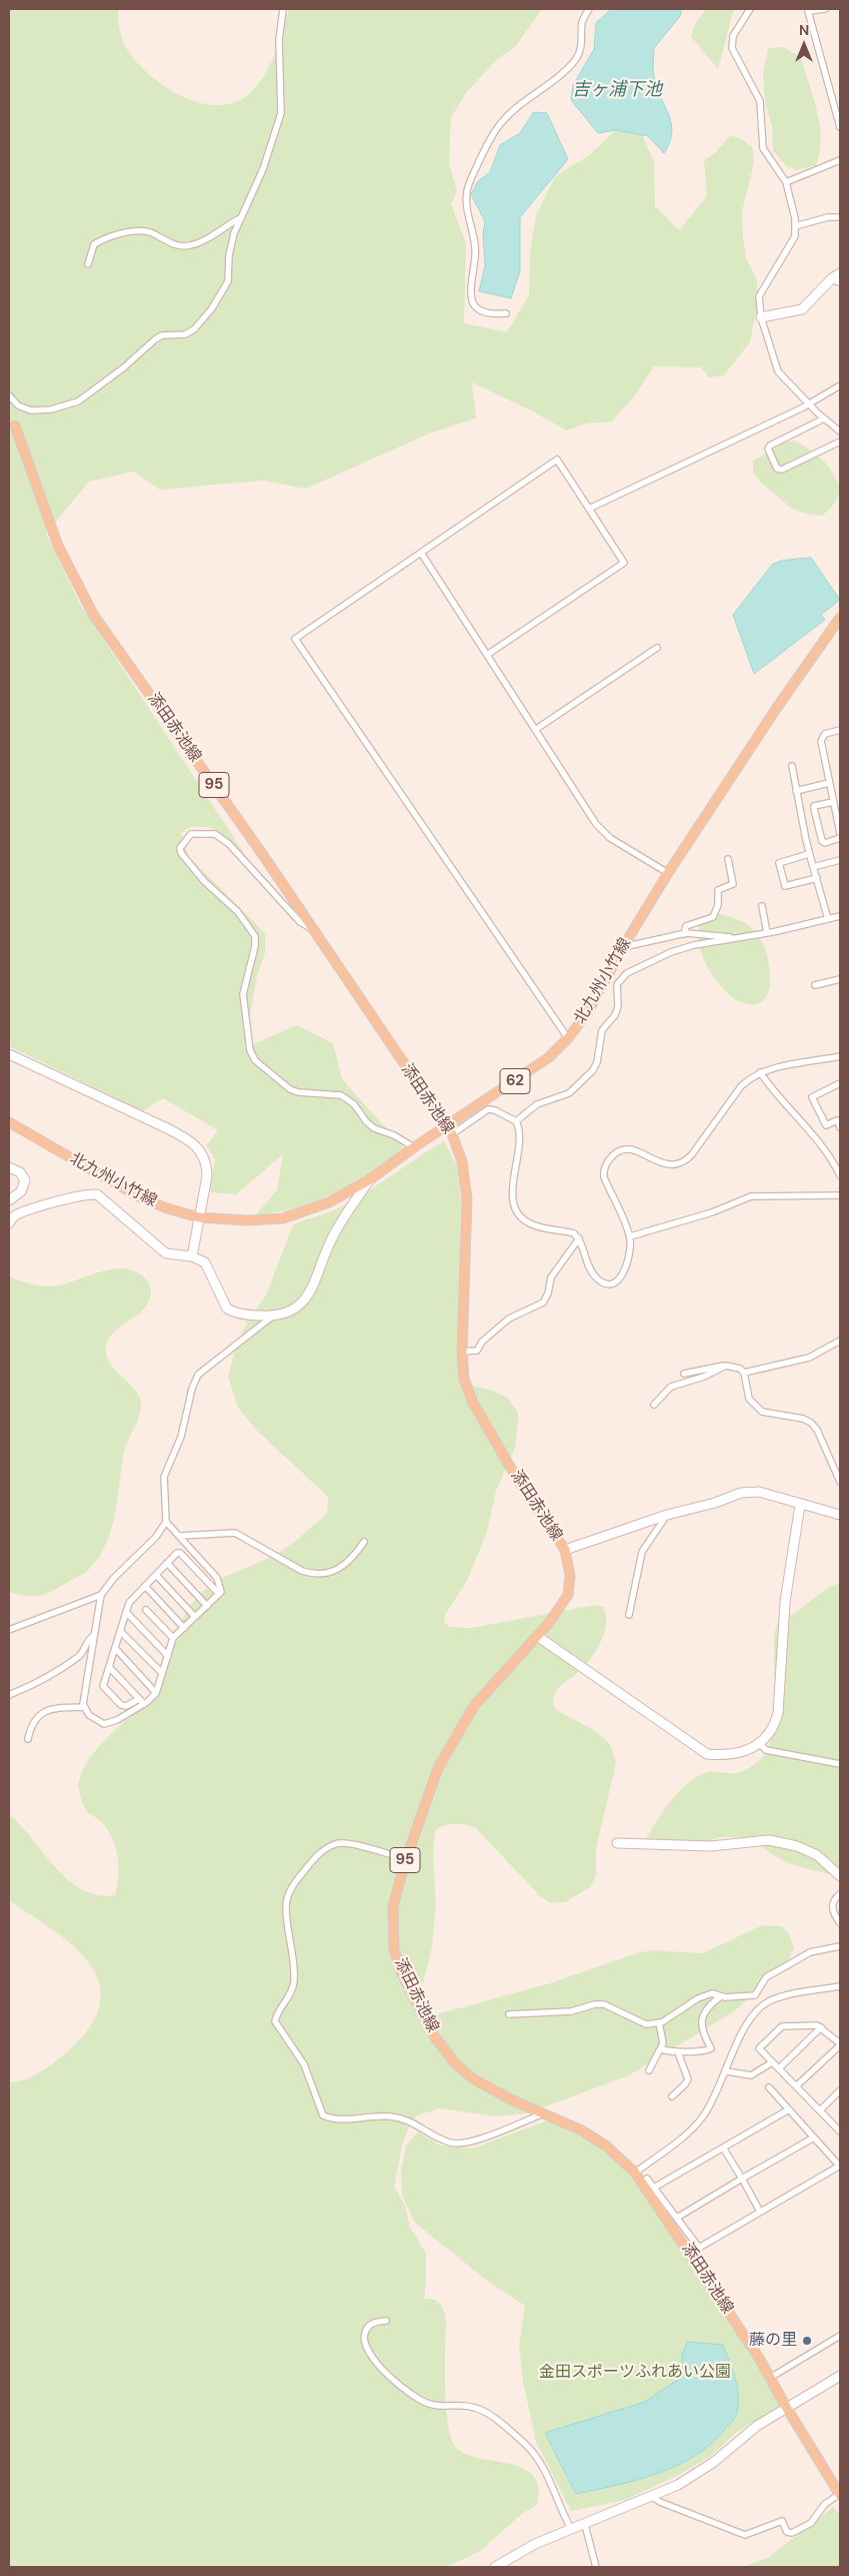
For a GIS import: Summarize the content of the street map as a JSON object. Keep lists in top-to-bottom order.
{
  "streets": {
    "main road": [
      "添田赤池線",
      "95",
      "北九州小竹線",
      "62"
    ]
  },
  "crossings": [
    ["添田赤池線", "北九州小竹線"]
  ],
  "water": ["吉ヶ浦下池"],
  "parks": ["金田スポーツふれあい公園"],
  "places": ["藤の里"],
  "north": "top"
}
